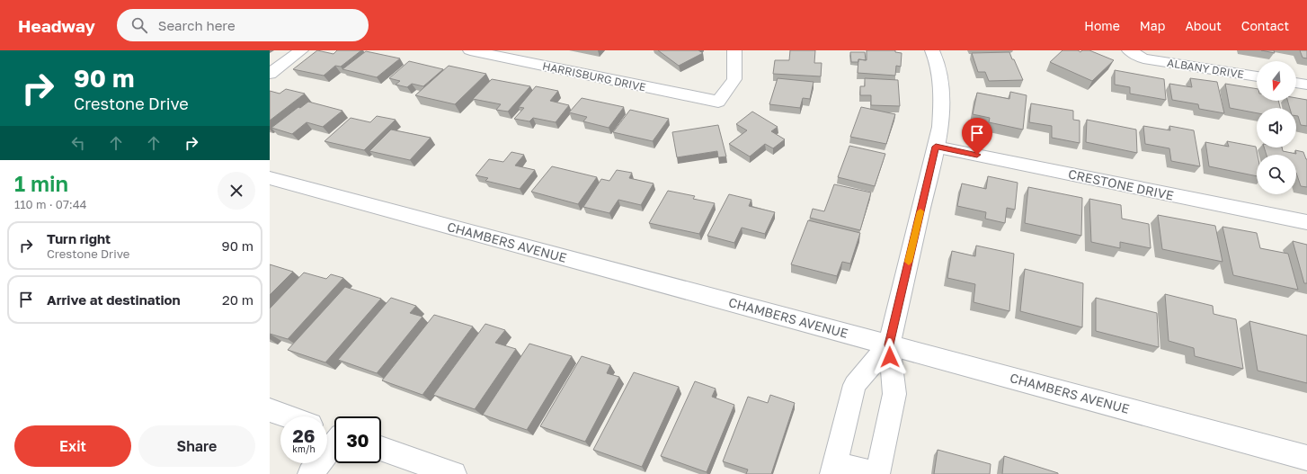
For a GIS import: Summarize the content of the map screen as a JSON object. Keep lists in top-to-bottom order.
{
  "streets": {
    "street": [
      "ALBANY DRIVE",
      "HARRISBURG DRIVE",
      "CRESTONE DRIVE",
      "CHAMBERS AVENUE"
    ]
  },
  "north": "bottom",
  "page": {
    "header": "Headway",
    "search": "Search here",
    "nav": [
      "Home",
      "Map",
      "About",
      "Contact"
    ],
    "turn": ["90 m", "Crestone Drive"],
    "heading": ["1 min", "110 m · 07:44"],
    "list": [
      {
        "name": "Turn right",
        "note": "Crestone Drive",
        "value": "90 m"
      },
      {
        "name": "Arrive at destination",
        "value": "20 m"
      }
    ],
    "speed": "26 km/h",
    "limit": "30",
    "buttons": ["Exit", "Share"]
  }
}
